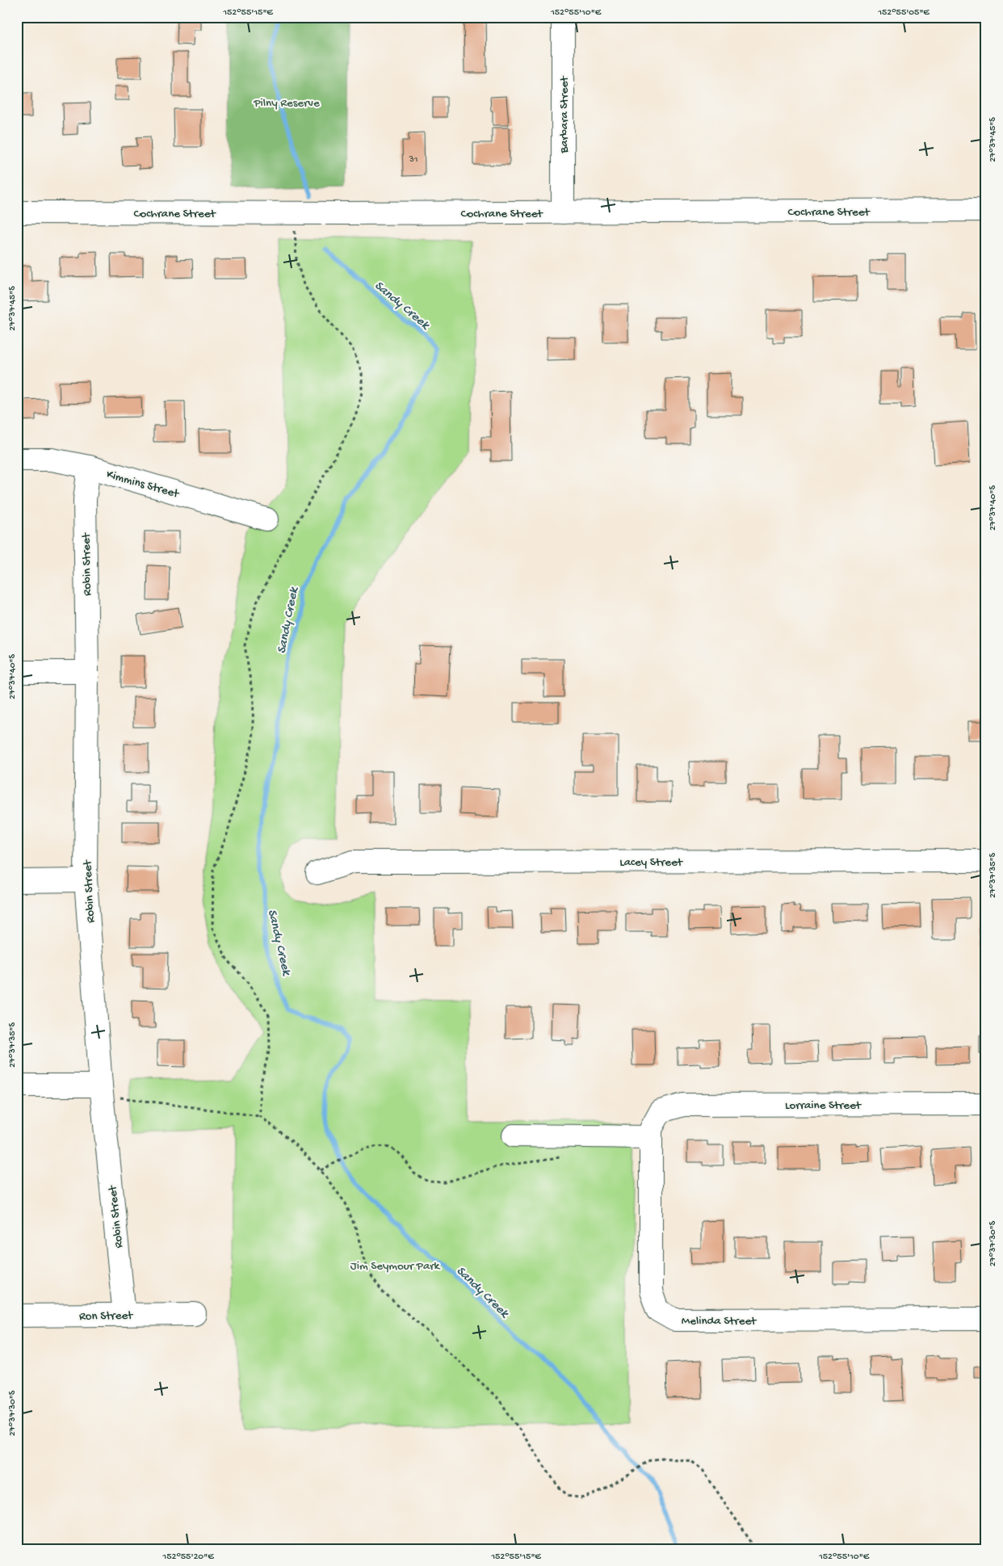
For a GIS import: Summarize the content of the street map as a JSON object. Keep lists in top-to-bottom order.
{
  "streets": {
    "street": [
      "Barbara Street",
      "Cochrane Street",
      "Kimmins Street",
      "Robin Street",
      "Lacey Street",
      "Lorraine Street",
      "Ron Street",
      "Melinda Street"
    ]
  },
  "crossings": [
    ["Barbara Street", "Cochrane Street"],
    ["Kimmins Street", "Robin Street"],
    ["Robin Street", "Ron Street"],
    ["Lorraine Street", "Melinda Street"]
  ],
  "water": ["Sandy Creek"],
  "parks": ["Pilny Reserve", "Jim Seymour Park"],
  "house_numbers": ["31"],
  "coordinates": [
    "152°55'15\"E",
    "152°55'10\"E",
    "152°55'05\"E",
    "27°37'45\"S",
    "27°37'40\"S",
    "27°37'35\"S",
    "27°37'30\"S",
    "152°55'20\"E"
  ]
}
